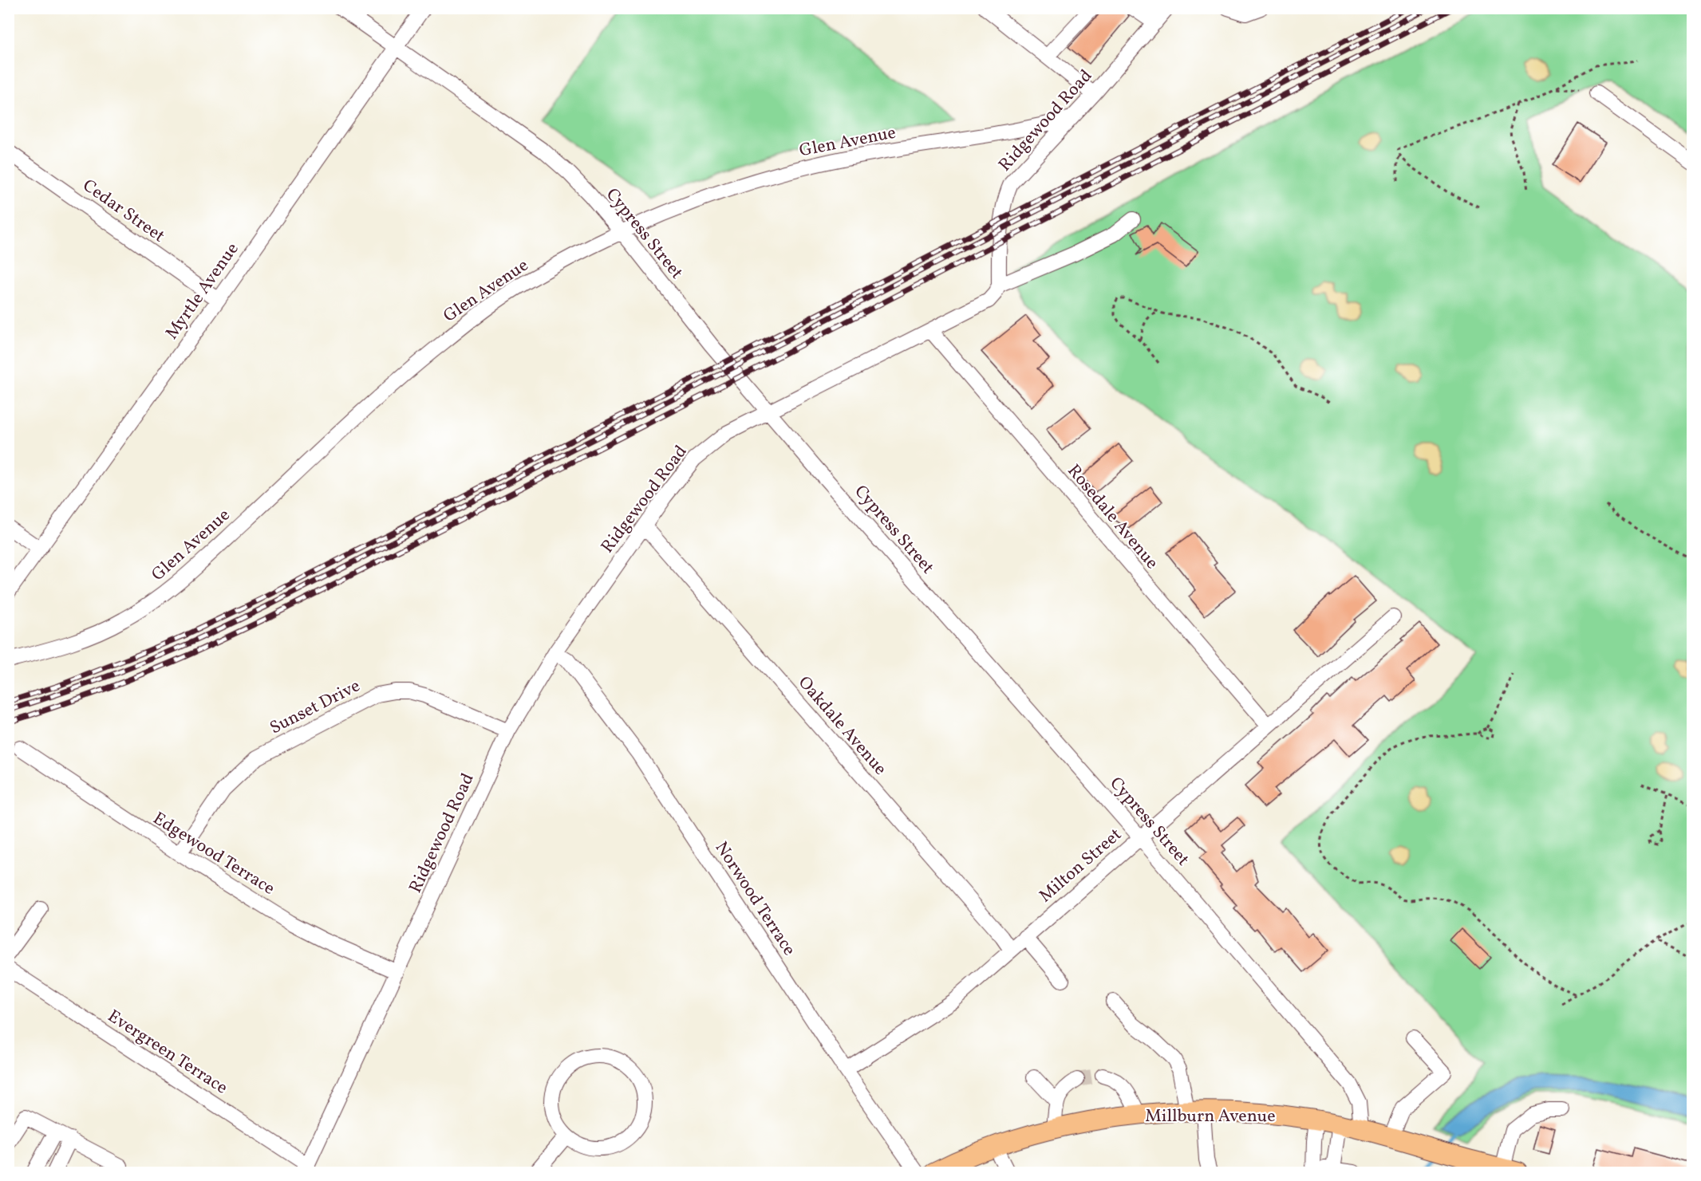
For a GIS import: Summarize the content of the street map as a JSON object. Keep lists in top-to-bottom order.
{
  "streets": {
    "main road": ["Millburn Avenue"],
    "street": [
      "Ridgewood Road",
      "Glen Avenue",
      "Cedar Street",
      "Cypress Street",
      "Myrtle Avenue",
      "Rosedale Avenue",
      "Sunset Drive",
      "Oakdale Avenue",
      "Edgewood Terrace",
      "Milton Street",
      "Norwood Terrace",
      "Evergreen Terrace"
    ]
  },
  "crossings": [
    ["Ridgewood Road", "Glen Avenue"],
    ["Ridgewood Road", "Cypress Street"],
    ["Ridgewood Road", "Rosedale Avenue"],
    ["Ridgewood Road", "Sunset Drive"],
    ["Ridgewood Road", "Oakdale Avenue"],
    ["Ridgewood Road", "Edgewood Terrace"],
    ["Ridgewood Road", "Norwood Terrace"],
    ["Ridgewood Road", "Evergreen Terrace"],
    ["Glen Avenue", "Cypress Street"],
    ["Cedar Street", "Myrtle Avenue"],
    ["Cypress Street", "Myrtle Avenue"],
    ["Cypress Street", "Milton Street"],
    ["Cypress Street", "Millburn Avenue"],
    ["Rosedale Avenue", "Milton Street"],
    ["Sunset Drive", "Edgewood Terrace"],
    ["Oakdale Avenue", "Milton Street"],
    ["Milton Street", "Norwood Terrace"]
  ]
}
